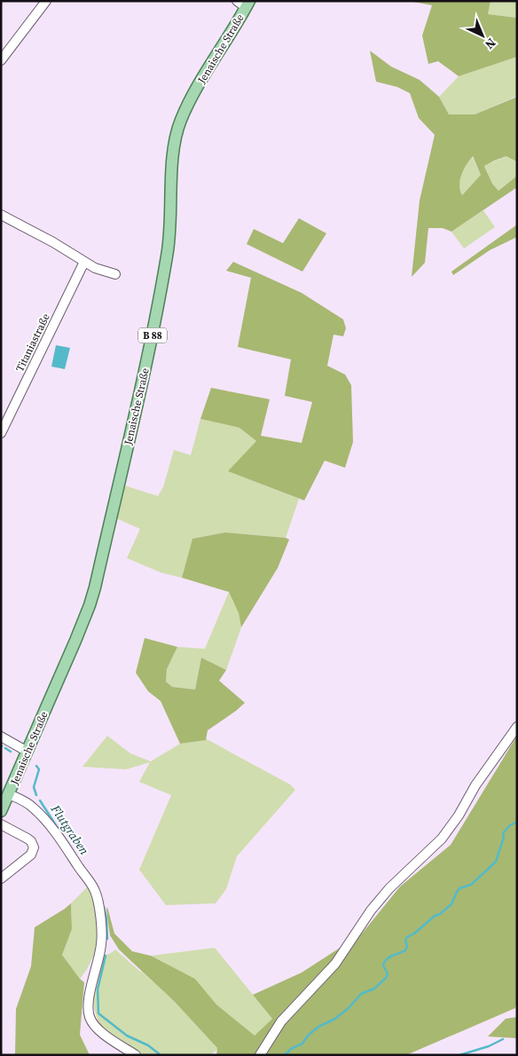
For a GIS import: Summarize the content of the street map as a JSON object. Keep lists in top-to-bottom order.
{
  "streets": {
    "main road": ["Jenaische Straße", "B 88"],
    "street": ["Titaniastraße"]
  },
  "water": ["Flutgraben"],
  "north": "bottom right"
}
